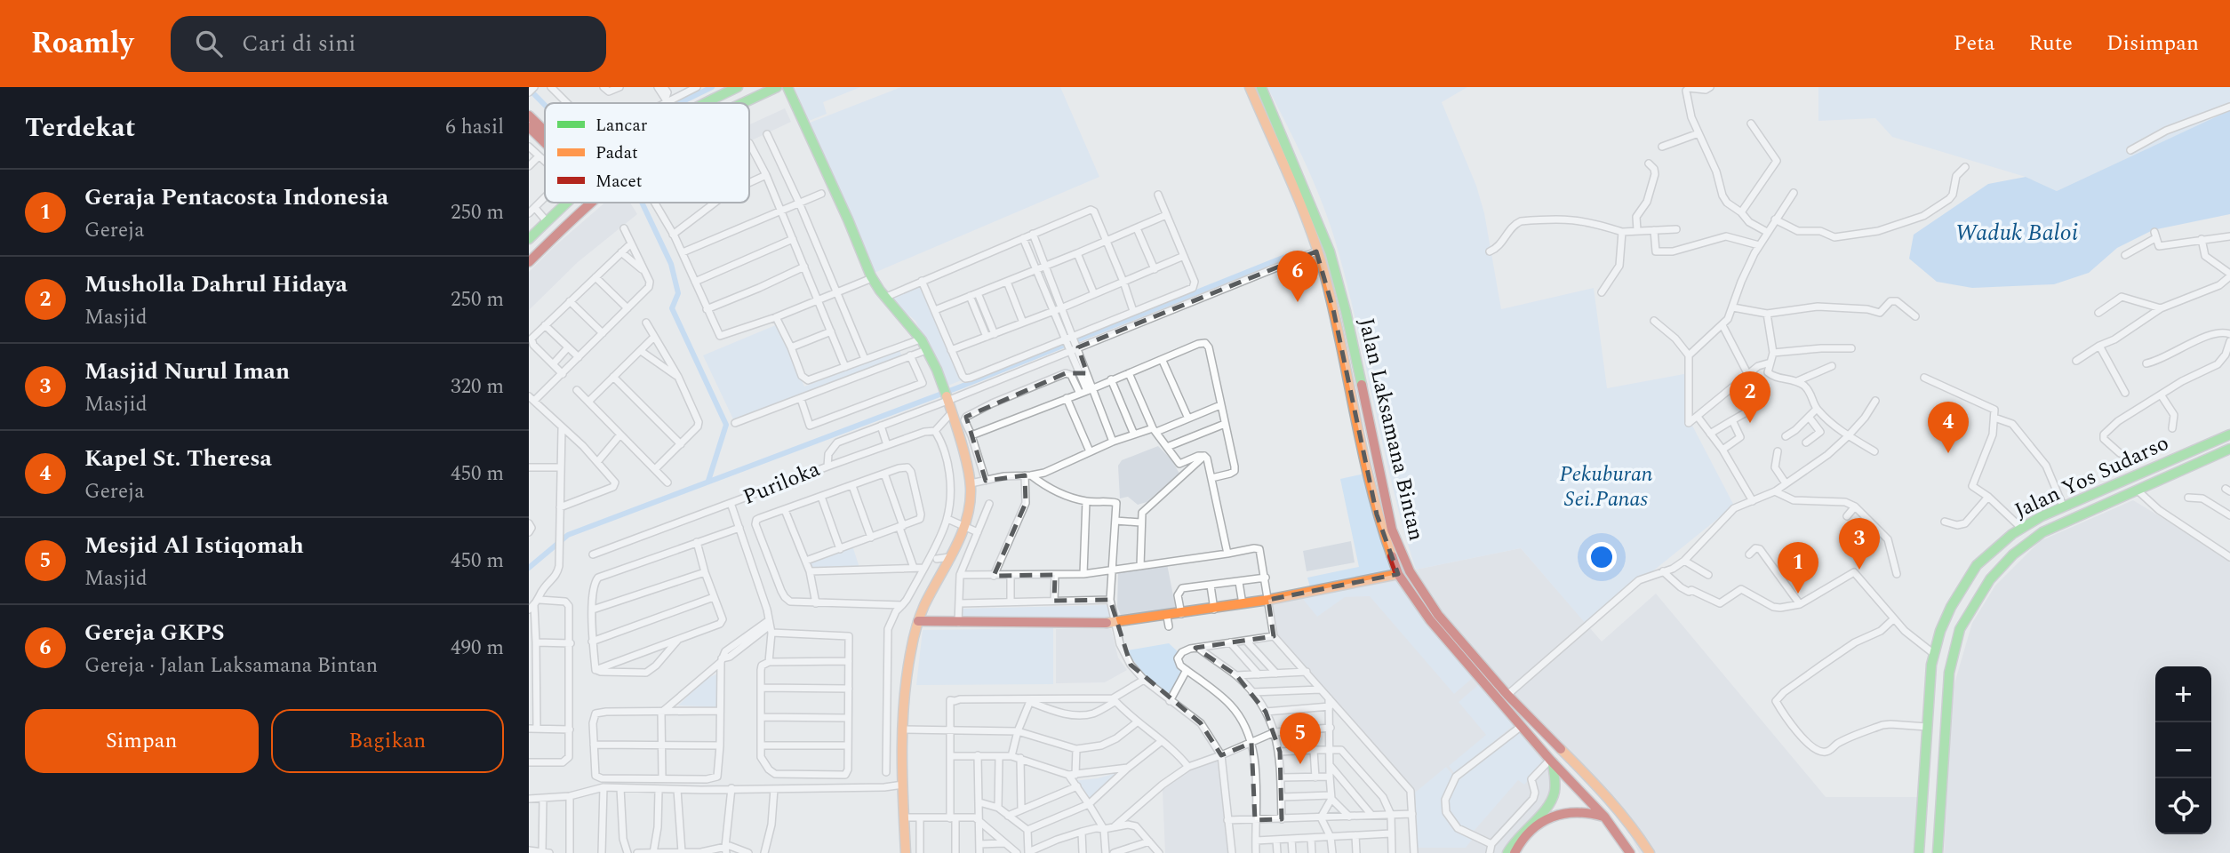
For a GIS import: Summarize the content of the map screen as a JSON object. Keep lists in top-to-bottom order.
{
  "streets": {
    "main road": ["Jalan Laksamana Bintan", "Jalan Yos Sudarso"],
    "street": ["Puriloka"]
  },
  "water": ["Waduk Baloi"],
  "parks": ["Pekuburan Sei.Panas"],
  "legend": ["Lancar", "Padat", "Macet"],
  "page": {
    "header": "Roamly",
    "search": "Cari di sini",
    "nav": ["Peta", "Rute", "Disimpan"],
    "heading": ["Terdekat", "6 hasil"],
    "list": [
      {
        "mark": "1",
        "name": "Geraja Pentacosta Indonesia",
        "note": "Gereja",
        "value": "250 m"
      },
      {
        "mark": "2",
        "name": "Musholla Dahrul Hidaya",
        "note": "Masjid",
        "value": "250 m"
      },
      {
        "mark": "3",
        "name": "Masjid Nurul Iman",
        "note": "Masjid",
        "value": "320 m"
      },
      {
        "mark": "4",
        "name": "Kapel St. Theresa",
        "note": "Gereja",
        "value": "450 m"
      },
      {
        "mark": "5",
        "name": "Mesjid Al Istiqomah",
        "note": "Masjid",
        "value": "450 m"
      },
      {
        "mark": "6",
        "name": "Gereja GKPS",
        "note": "Gereja · Jalan Laksamana Bintan",
        "value": "490 m"
      }
    ],
    "pins": [
      "6",
      "2",
      "4",
      "3",
      "1",
      "5"
    ],
    "map_buttons": ["+", "−"],
    "buttons": ["Simpan", "Bagikan"]
  }
}
